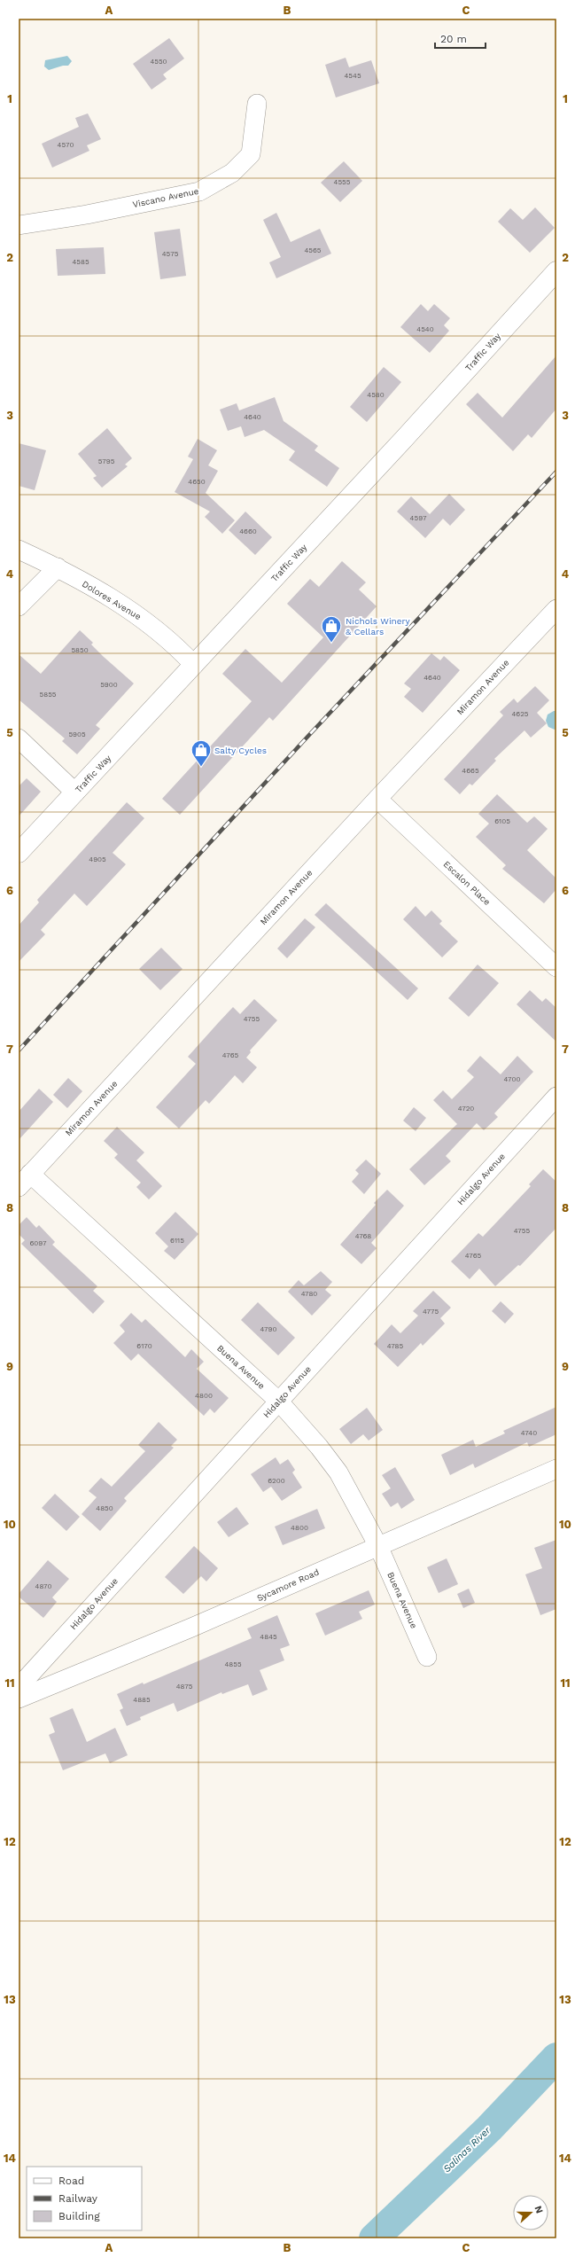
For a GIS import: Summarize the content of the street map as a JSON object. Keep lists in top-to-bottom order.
{
  "streets": {
    "street": [
      "Viscano Avenue",
      "Traffic Way",
      "Dolores Avenue",
      "Miramon Avenue",
      "Escalon Place",
      "Hidalgo Avenue",
      "Buena Avenue",
      "Sycamore Road"
    ]
  },
  "crossings": [
    ["Traffic Way", "Dolores Avenue"],
    ["Miramon Avenue", "Escalon Place"],
    ["Miramon Avenue", "Buena Avenue"],
    ["Hidalgo Avenue", "Buena Avenue"],
    ["Buena Avenue", "Sycamore Road"]
  ],
  "water": ["Salinas River"],
  "places": {
    "shop": ["Nichols Winery & Cellars", "Salty Cycles"]
  },
  "house_numbers": [
    "4550",
    "4545",
    "4570",
    "4555",
    "4565",
    "4575",
    "4585",
    "4540",
    "4580",
    "4640",
    "5795",
    "4650",
    "4597",
    "4660",
    "5850",
    "4640",
    "5900",
    "5855",
    "4625",
    "5905",
    "4665",
    "6105",
    "4905",
    "4755",
    "4765",
    "4700",
    "4720",
    "4755",
    "4768",
    "6115",
    "6097",
    "4765",
    "4780",
    "4775",
    "4790",
    "6170",
    "4785",
    "4800",
    "4740",
    "6200",
    "4850",
    "4800",
    "4870",
    "4845",
    "4855",
    "4875",
    "4885"
  ],
  "legend": ["Road", "Railway", "Building"],
  "scale_bar": "20 m",
  "north": "right",
  "grid": {
    "columns": ["A", "B", "C"],
    "rows": [
      "1",
      "2",
      "3",
      "4",
      "5",
      "6",
      "7",
      "8",
      "9",
      "10",
      "11",
      "12",
      "13",
      "14"
    ]
  }
}
